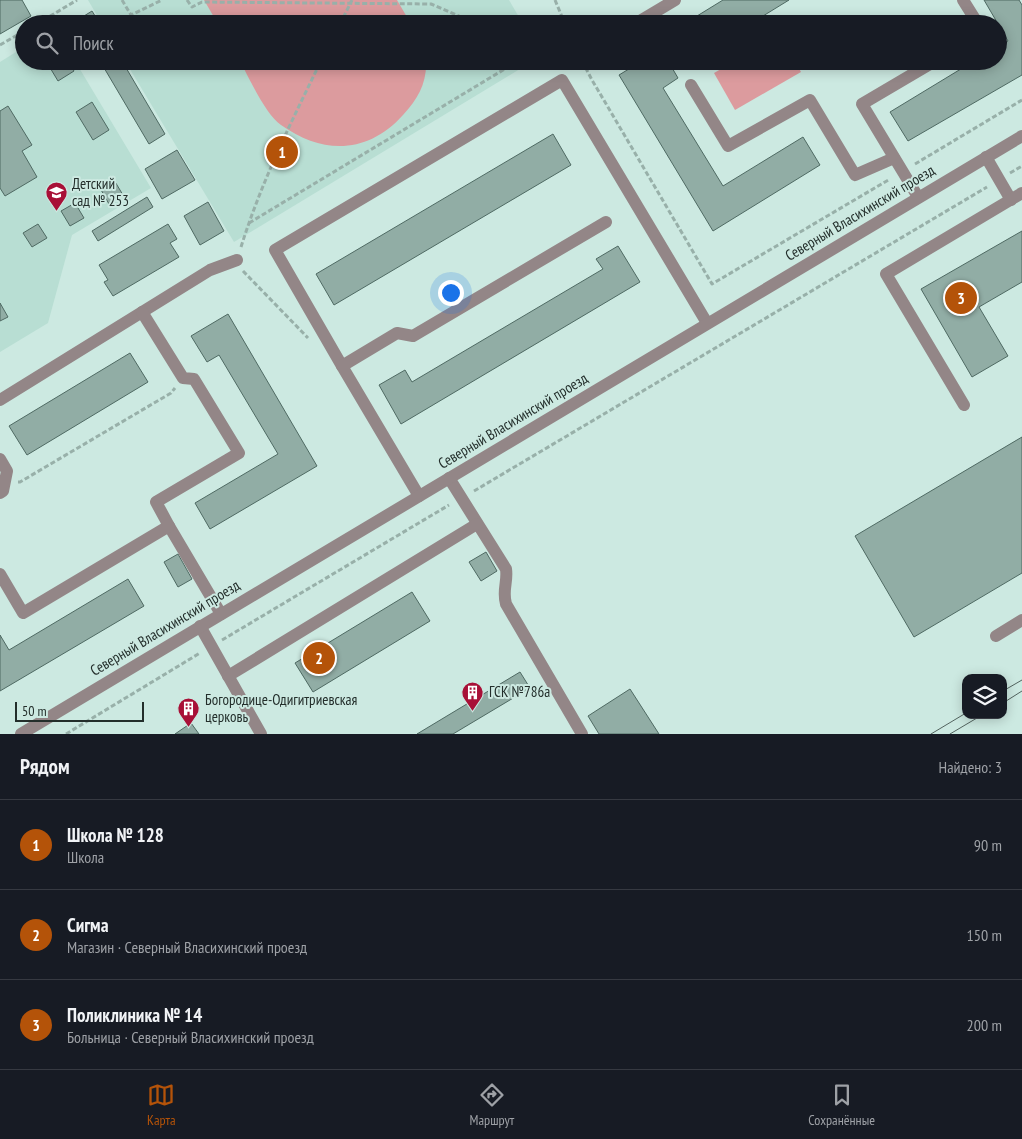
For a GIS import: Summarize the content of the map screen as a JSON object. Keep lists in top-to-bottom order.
{
  "streets": {
    "street": ["Северный Власихинский проезд"]
  },
  "places": {
    "school or university": ["Детский сад № 253"],
    "building": ["ГСК №786а", "Богородице-Одигитриевская церковь"]
  },
  "scale_bar": "50 m",
  "page": {
    "search": "Поиск",
    "pins": ["1", "3", "2"],
    "scale": "50 m",
    "heading": ["Рядом", "Найдено: 3"],
    "list": [
      {
        "mark": "1",
        "name": "Школа № 128",
        "note": "Школа",
        "value": "90 m"
      },
      {
        "mark": "2",
        "name": "Сигма",
        "note": "Магазин · Северный Власихинский проезд",
        "value": "150 m"
      },
      {
        "mark": "3",
        "name": "Поликлиника № 14",
        "note": "Больница · Северный Власихинский проезд",
        "value": "200 m"
      }
    ],
    "nav": ["Карта", "Маршрут", "Сохранённые"]
  }
}
